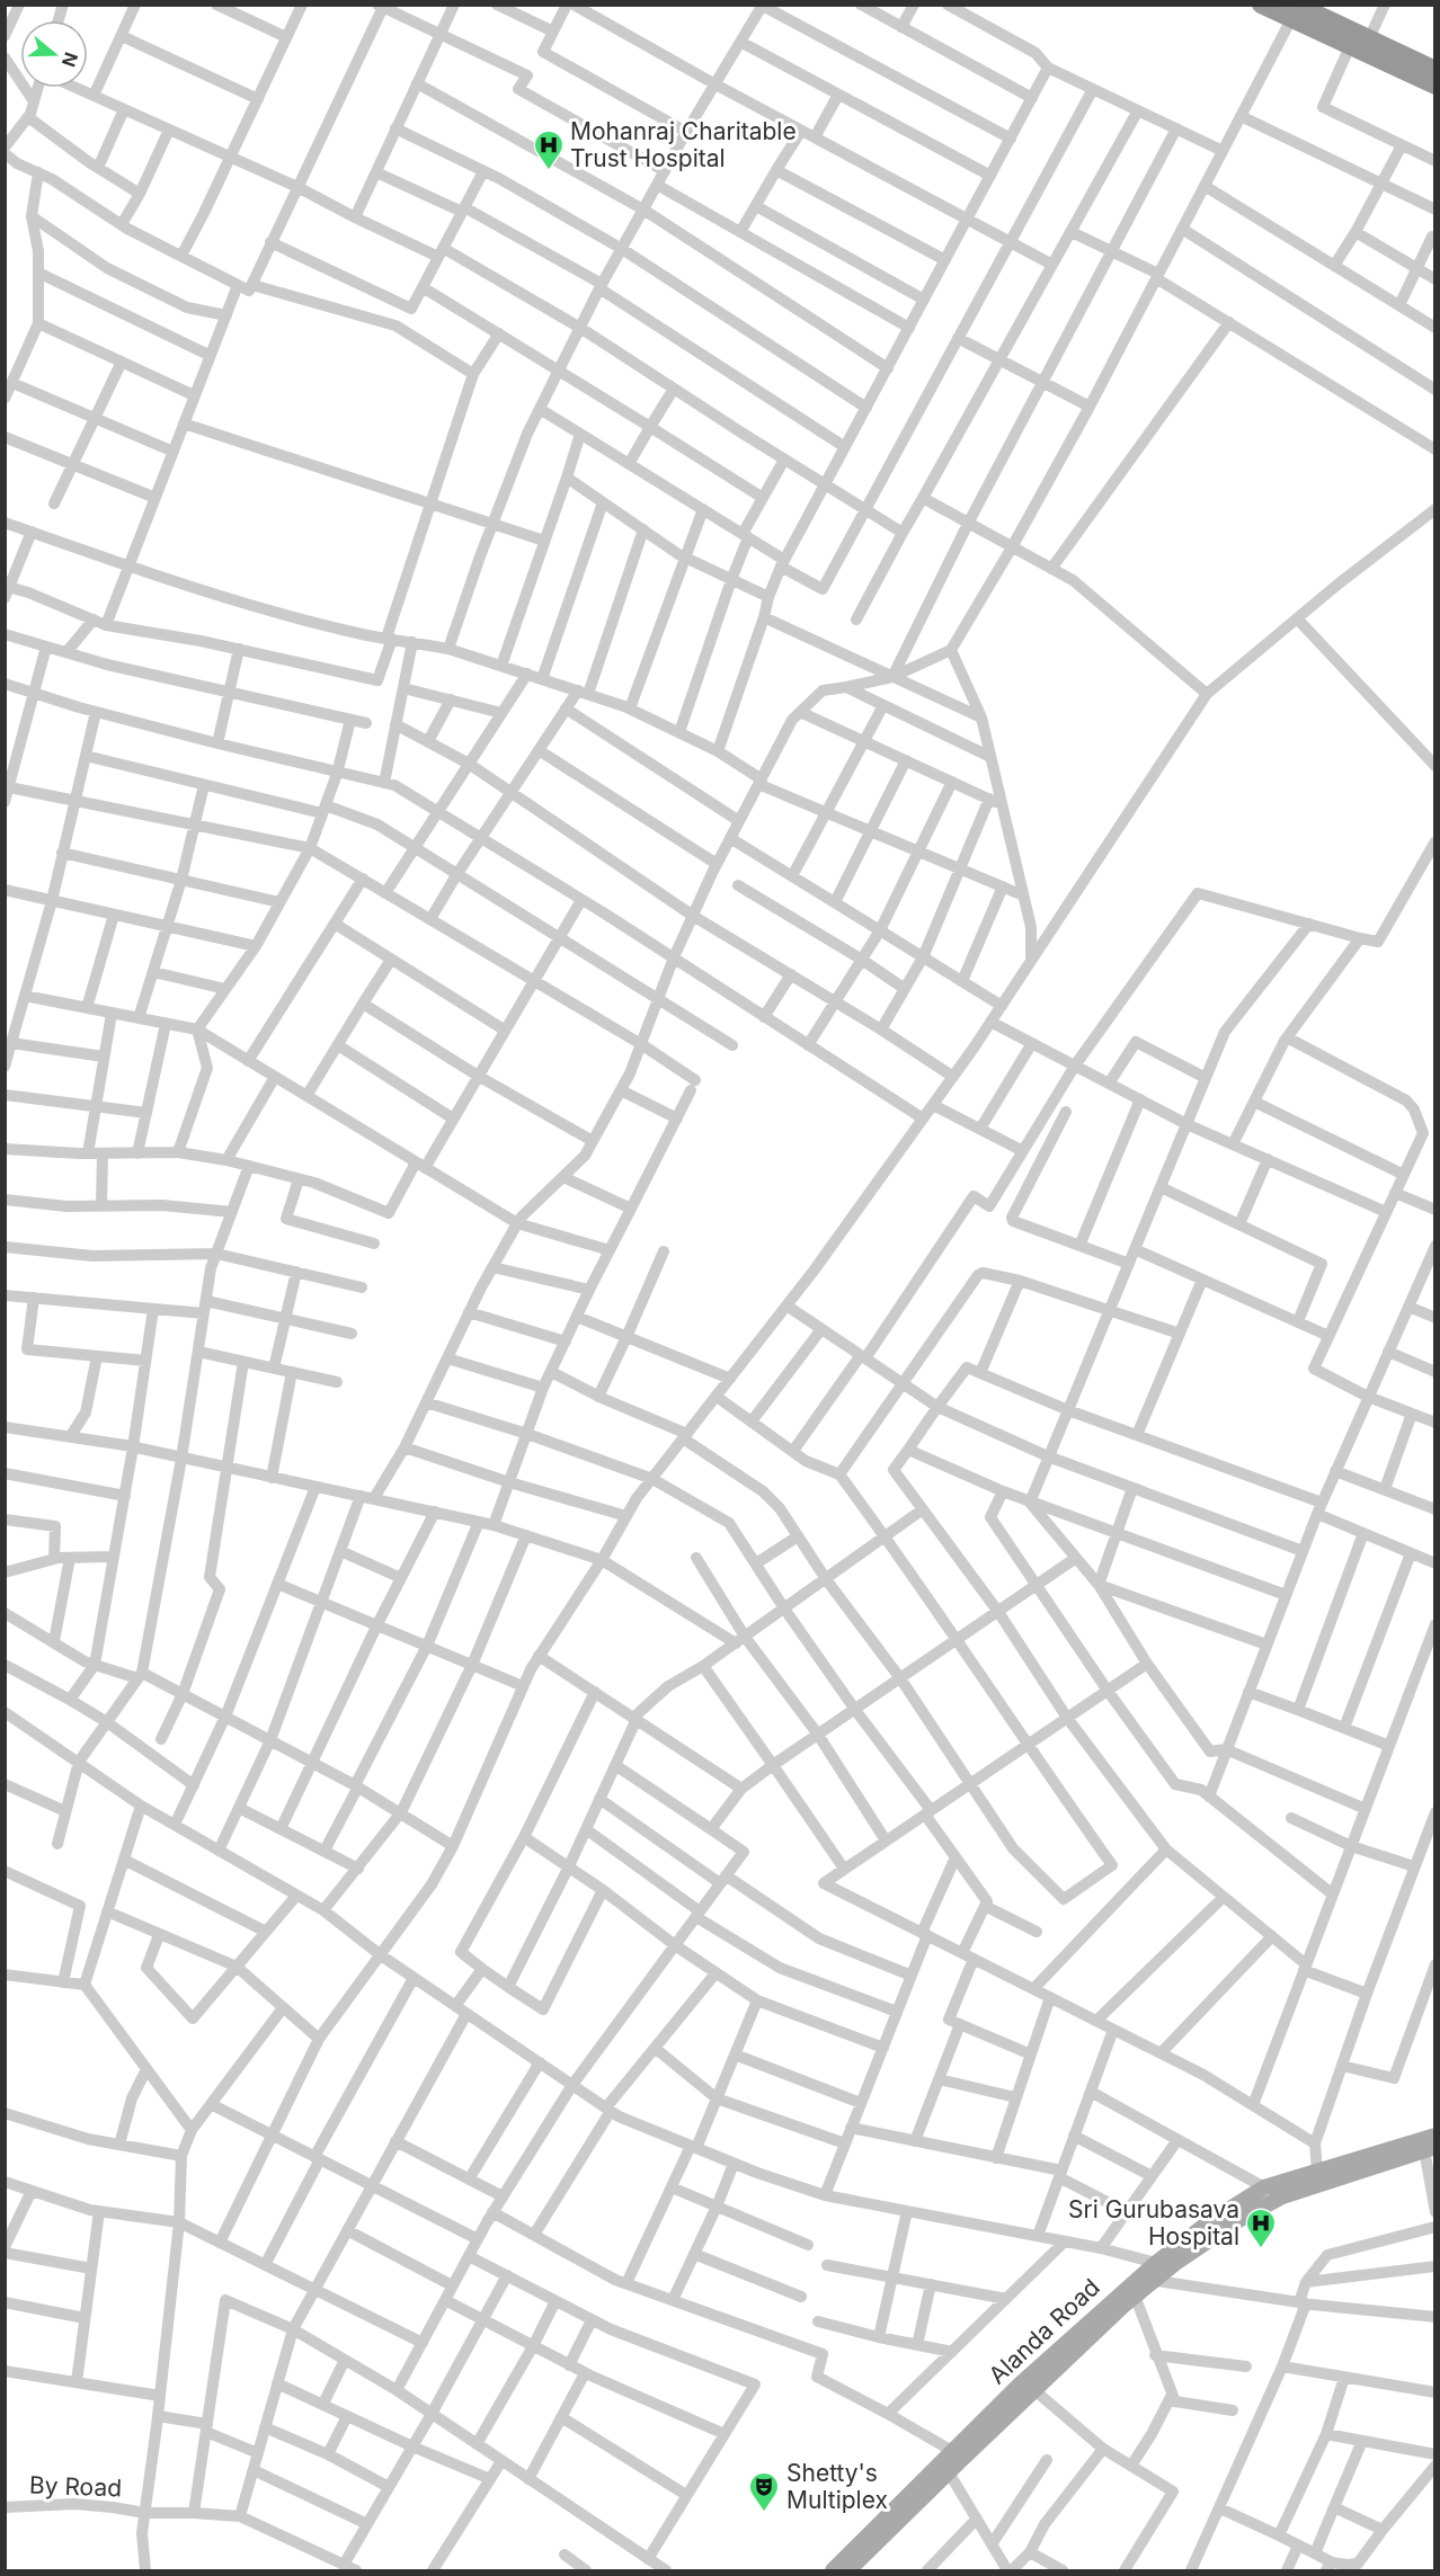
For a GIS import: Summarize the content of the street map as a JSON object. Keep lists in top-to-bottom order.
{
  "streets": {
    "main road": ["Alanda Road"],
    "street": ["By Road"]
  },
  "places": {
    "hospital": ["Mohanraj Charitable Trust Hospital", "Sri Gurubasava Hospital"],
    "theatre": ["Shetty's Multiplex"]
  },
  "north": "right"
}
